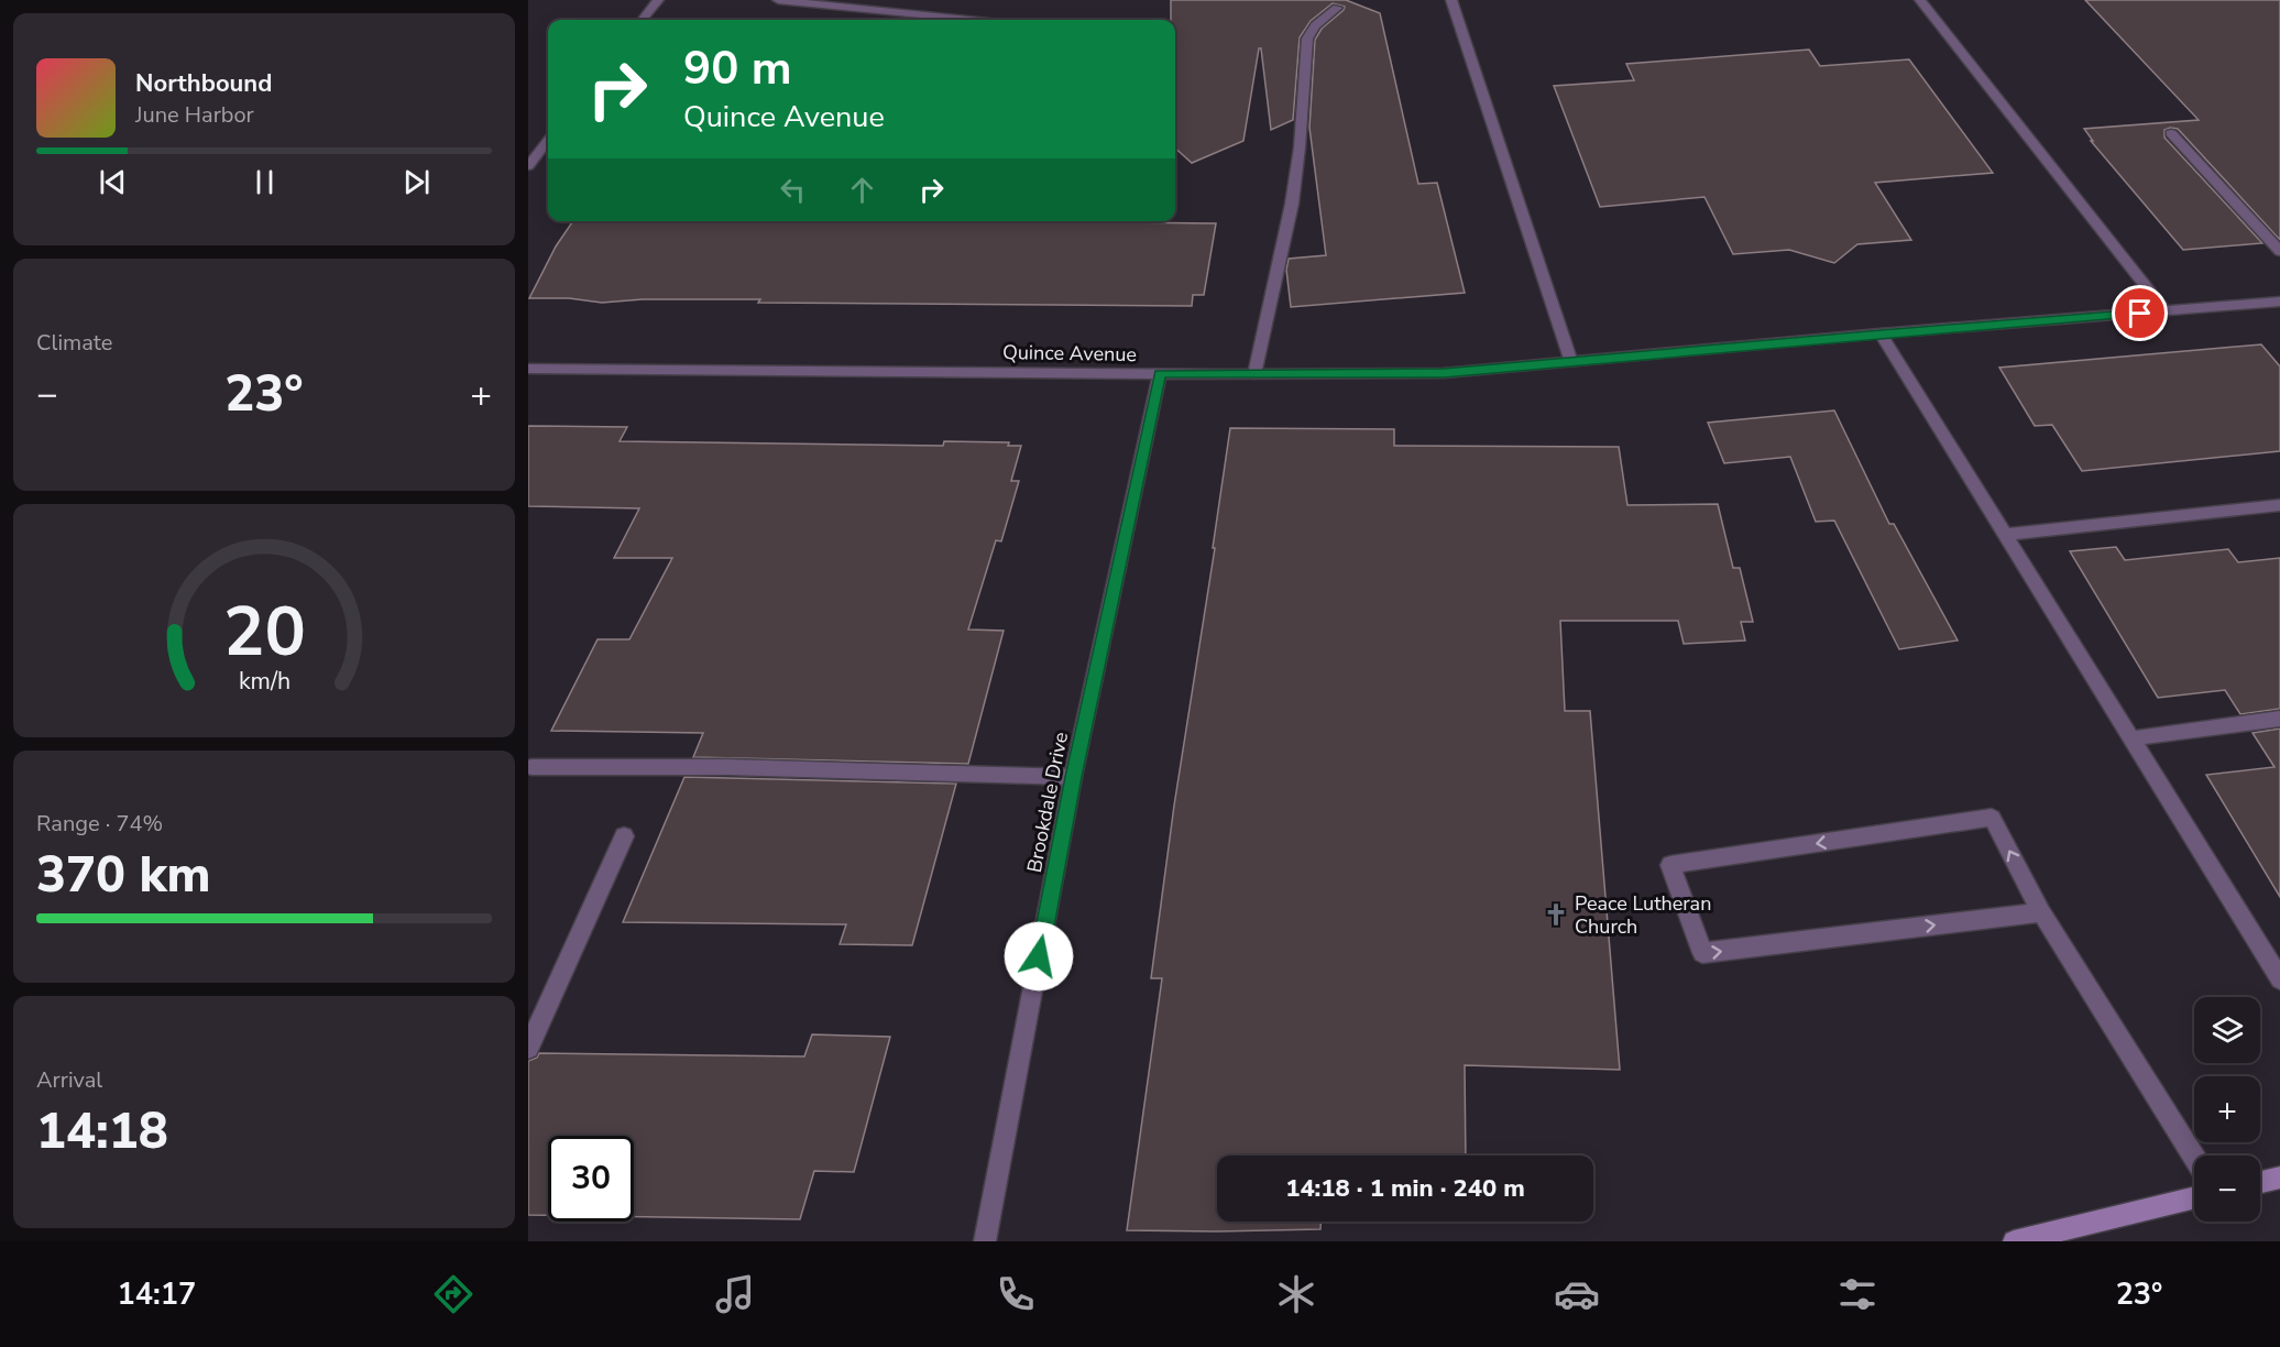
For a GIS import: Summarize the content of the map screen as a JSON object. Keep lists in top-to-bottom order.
{
  "streets": {
    "street": ["Quince Avenue", "Brookdale Drive"]
  },
  "crossings": [
    ["Quince Avenue", "Brookdale Drive"]
  ],
  "places": {
    "church": ["Peace Lutheran Church"]
  },
  "page": {
    "turn": ["90 m", "Quince Avenue"],
    "song": ["Northbound", "June Harbor"],
    "tile": [
      "Climate",
      ["Range · 74%", "370 km"],
      ["Arrival", "14:18"]
    ],
    "heat": ["−", "23°", "+"],
    "map_buttons": ["+", "−"],
    "limit": "30",
    "trip": "14:18 · 1 min · 240 m",
    "tabs": ["14:17", "23°"],
    "gauge": ["20", "km/h"]
  }
}
